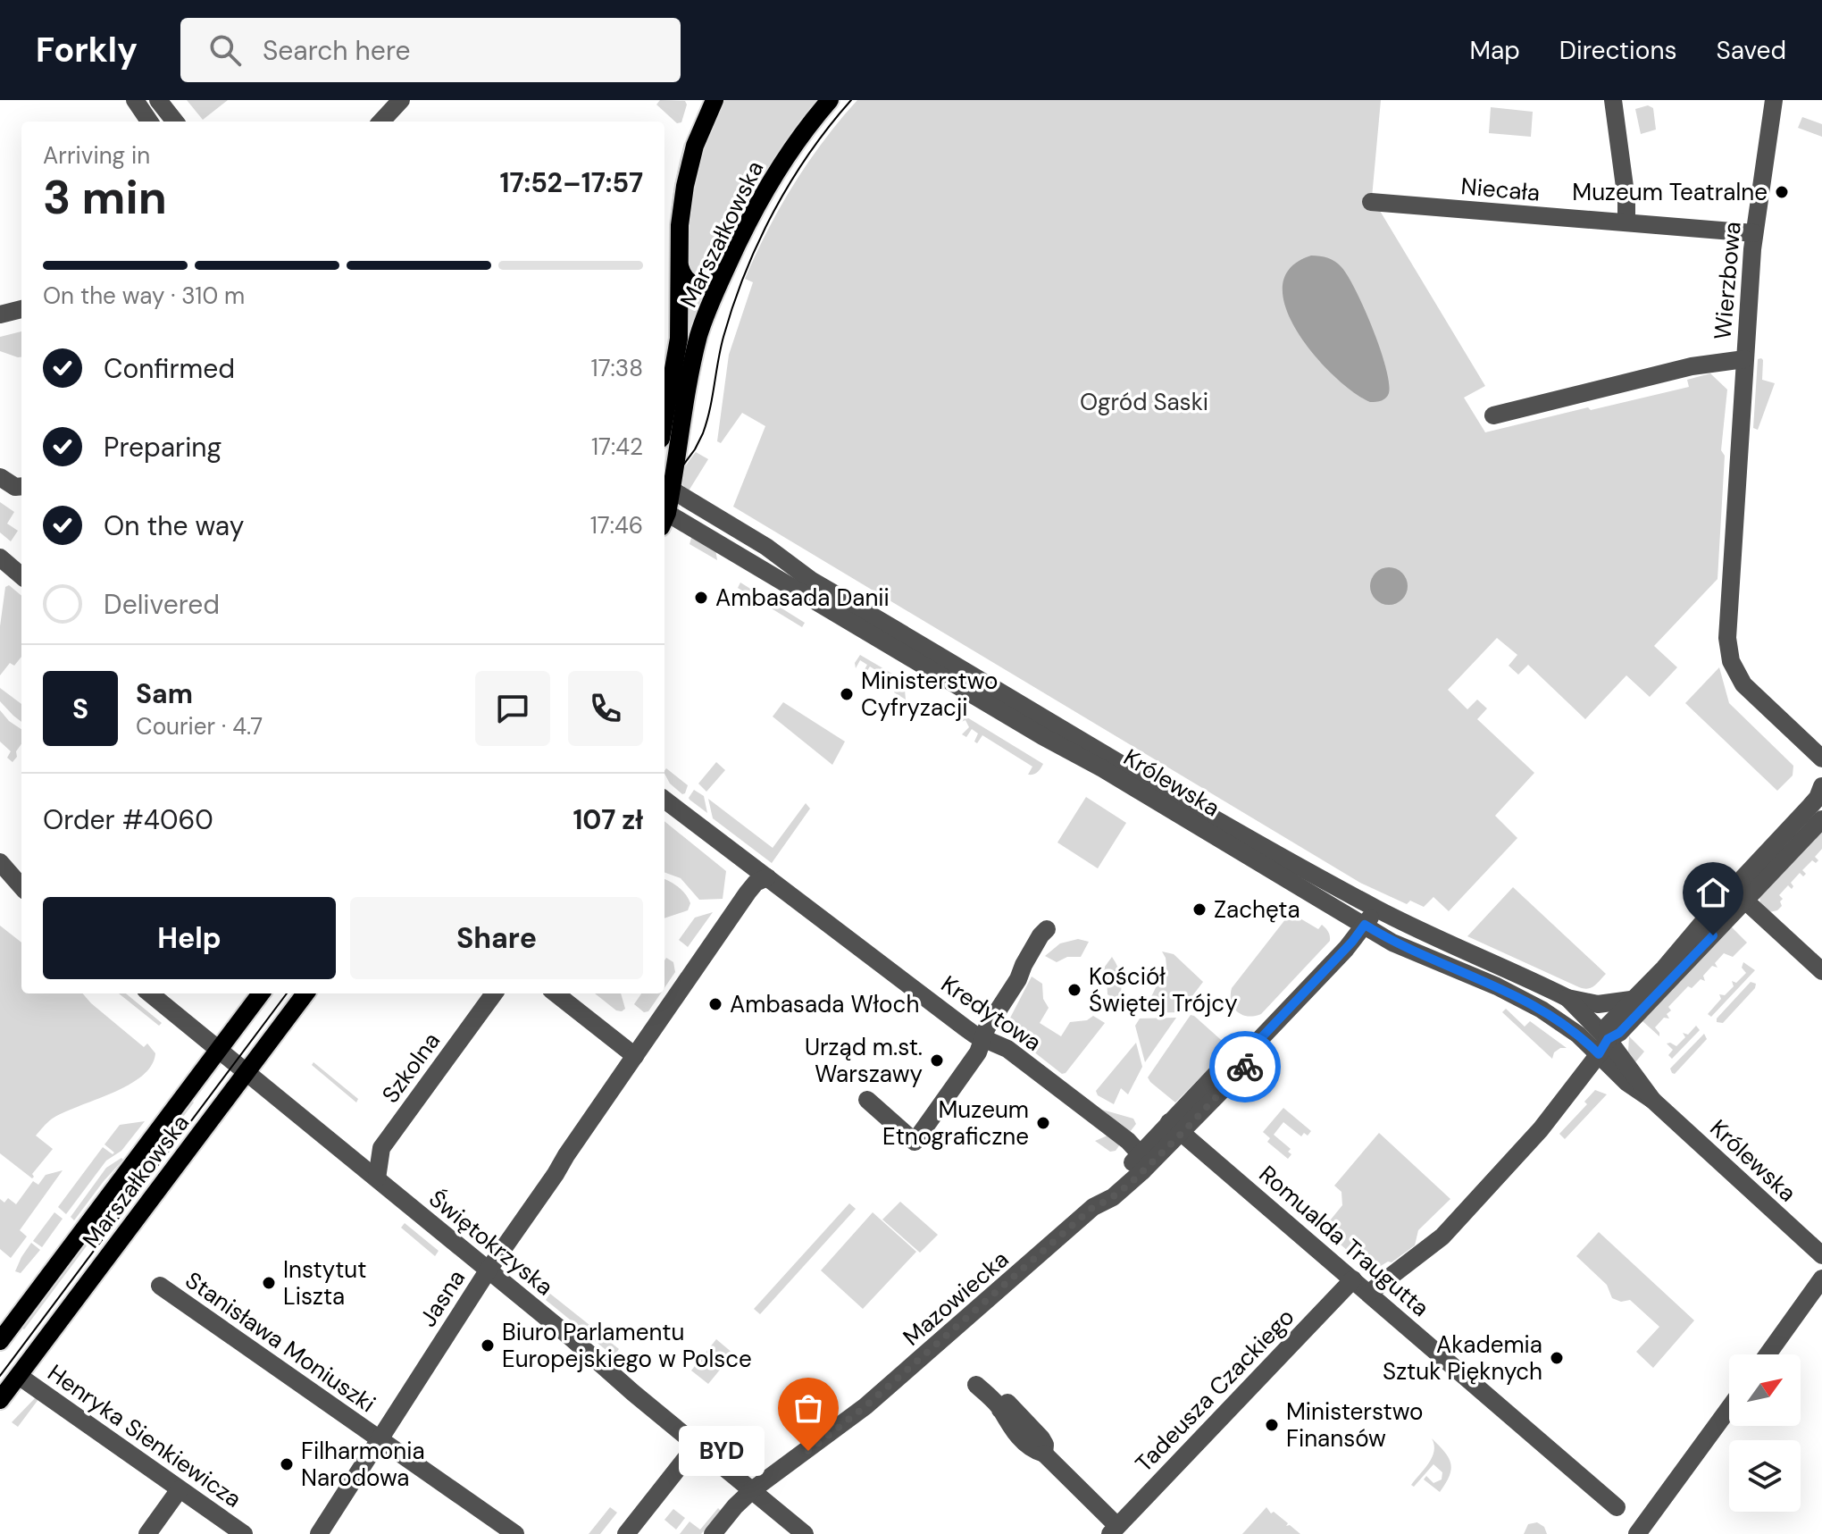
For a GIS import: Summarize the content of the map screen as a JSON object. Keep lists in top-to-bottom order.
{
  "streets": {
    "main road": ["Marszałkowska"],
    "street": [
      "Niecała",
      "Wierzbowa",
      "Królewska",
      "Kredytowa",
      "Szkolna",
      "Romualda Traugutta",
      "Świętokrzyska",
      "Jasna",
      "Mazowiecka",
      "Stanisława Moniuszki",
      "Tadeusza Czackiego",
      "Henryka Sienkiewicza"
    ]
  },
  "crossings": [
    ["Niecała", "Wierzbowa"],
    ["Marszałkowska", "Królewska"],
    ["Marszałkowska", "Świętokrzyska"],
    ["Marszałkowska", "Henryka Sienkiewicza"],
    ["Królewska", "Mazowiecka"],
    ["Kredytowa", "Jasna"],
    ["Kredytowa", "Mazowiecka"],
    ["Szkolna", "Świętokrzyska"],
    ["Romualda Traugutta", "Mazowiecka"],
    ["Romualda Traugutta", "Tadeusza Czackiego"],
    ["Świętokrzyska", "Jasna"],
    ["Świętokrzyska", "Mazowiecka"],
    ["Jasna", "Stanisława Moniuszki"]
  ],
  "parks": ["Ogród Saski"],
  "places": [
    "Muzeum Teatralne",
    "Ambasada Danii",
    "Ministerstwo Cyfryzacji",
    "Zachęta",
    "Kościół Świętej Trójcy",
    "Ambasada Włoch",
    "Urząd m.st. Warszawy",
    "Muzeum Etnograficzne",
    "Instytut Liszta",
    "Biuro Parlamentu Europejskiego w Polsce",
    "Akademia Sztuk Pięknych",
    "Ministerstwo Finansów",
    "BYD",
    "Filharmonia Narodowa"
  ],
  "north": "top right",
  "page": {
    "header": "Forkly",
    "search": "Search here",
    "nav": ["Map", "Directions", "Saved"],
    "heading": ["3 min", "Arriving in", "17:52–17:57"],
    "panel": [
      "Sam",
      "Courier · 4.7",
      "Order #4060",
      "107 zł"
    ],
    "bar": "On the way · 310 m",
    "list": [
      ["Confirmed", "17:38"],
      ["Preparing", "17:42"],
      ["On the way", "17:46"],
      "Delivered"
    ],
    "round": "S",
    "buttons": ["Help", "Share"],
    "bubble": "BYD"
  }
}
